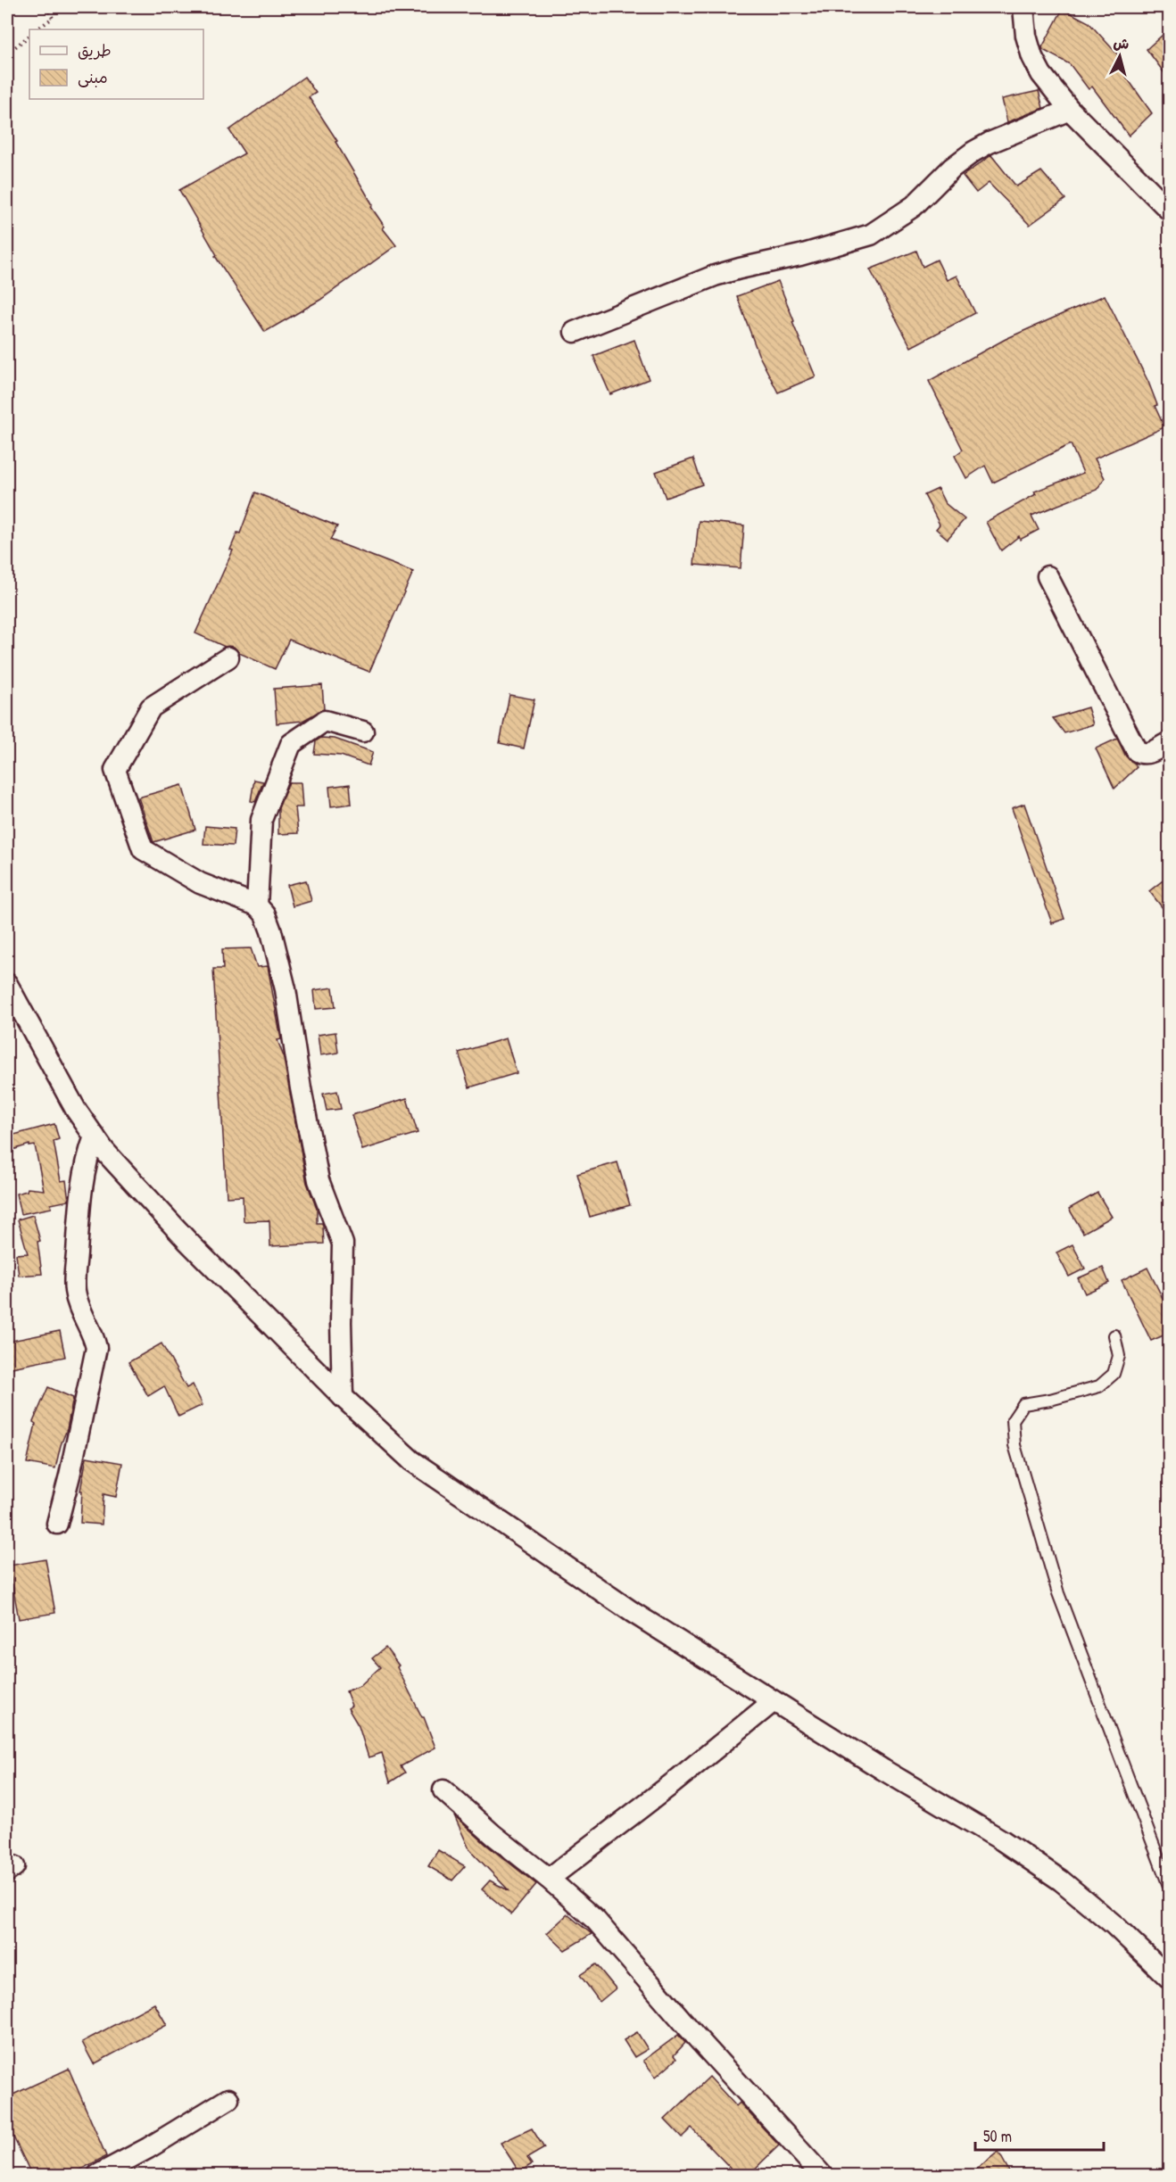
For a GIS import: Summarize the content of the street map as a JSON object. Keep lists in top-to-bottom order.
{
  "legend": ["طريق", "مبنى"],
  "scale_bar": "50 m",
  "north": "top"
}
